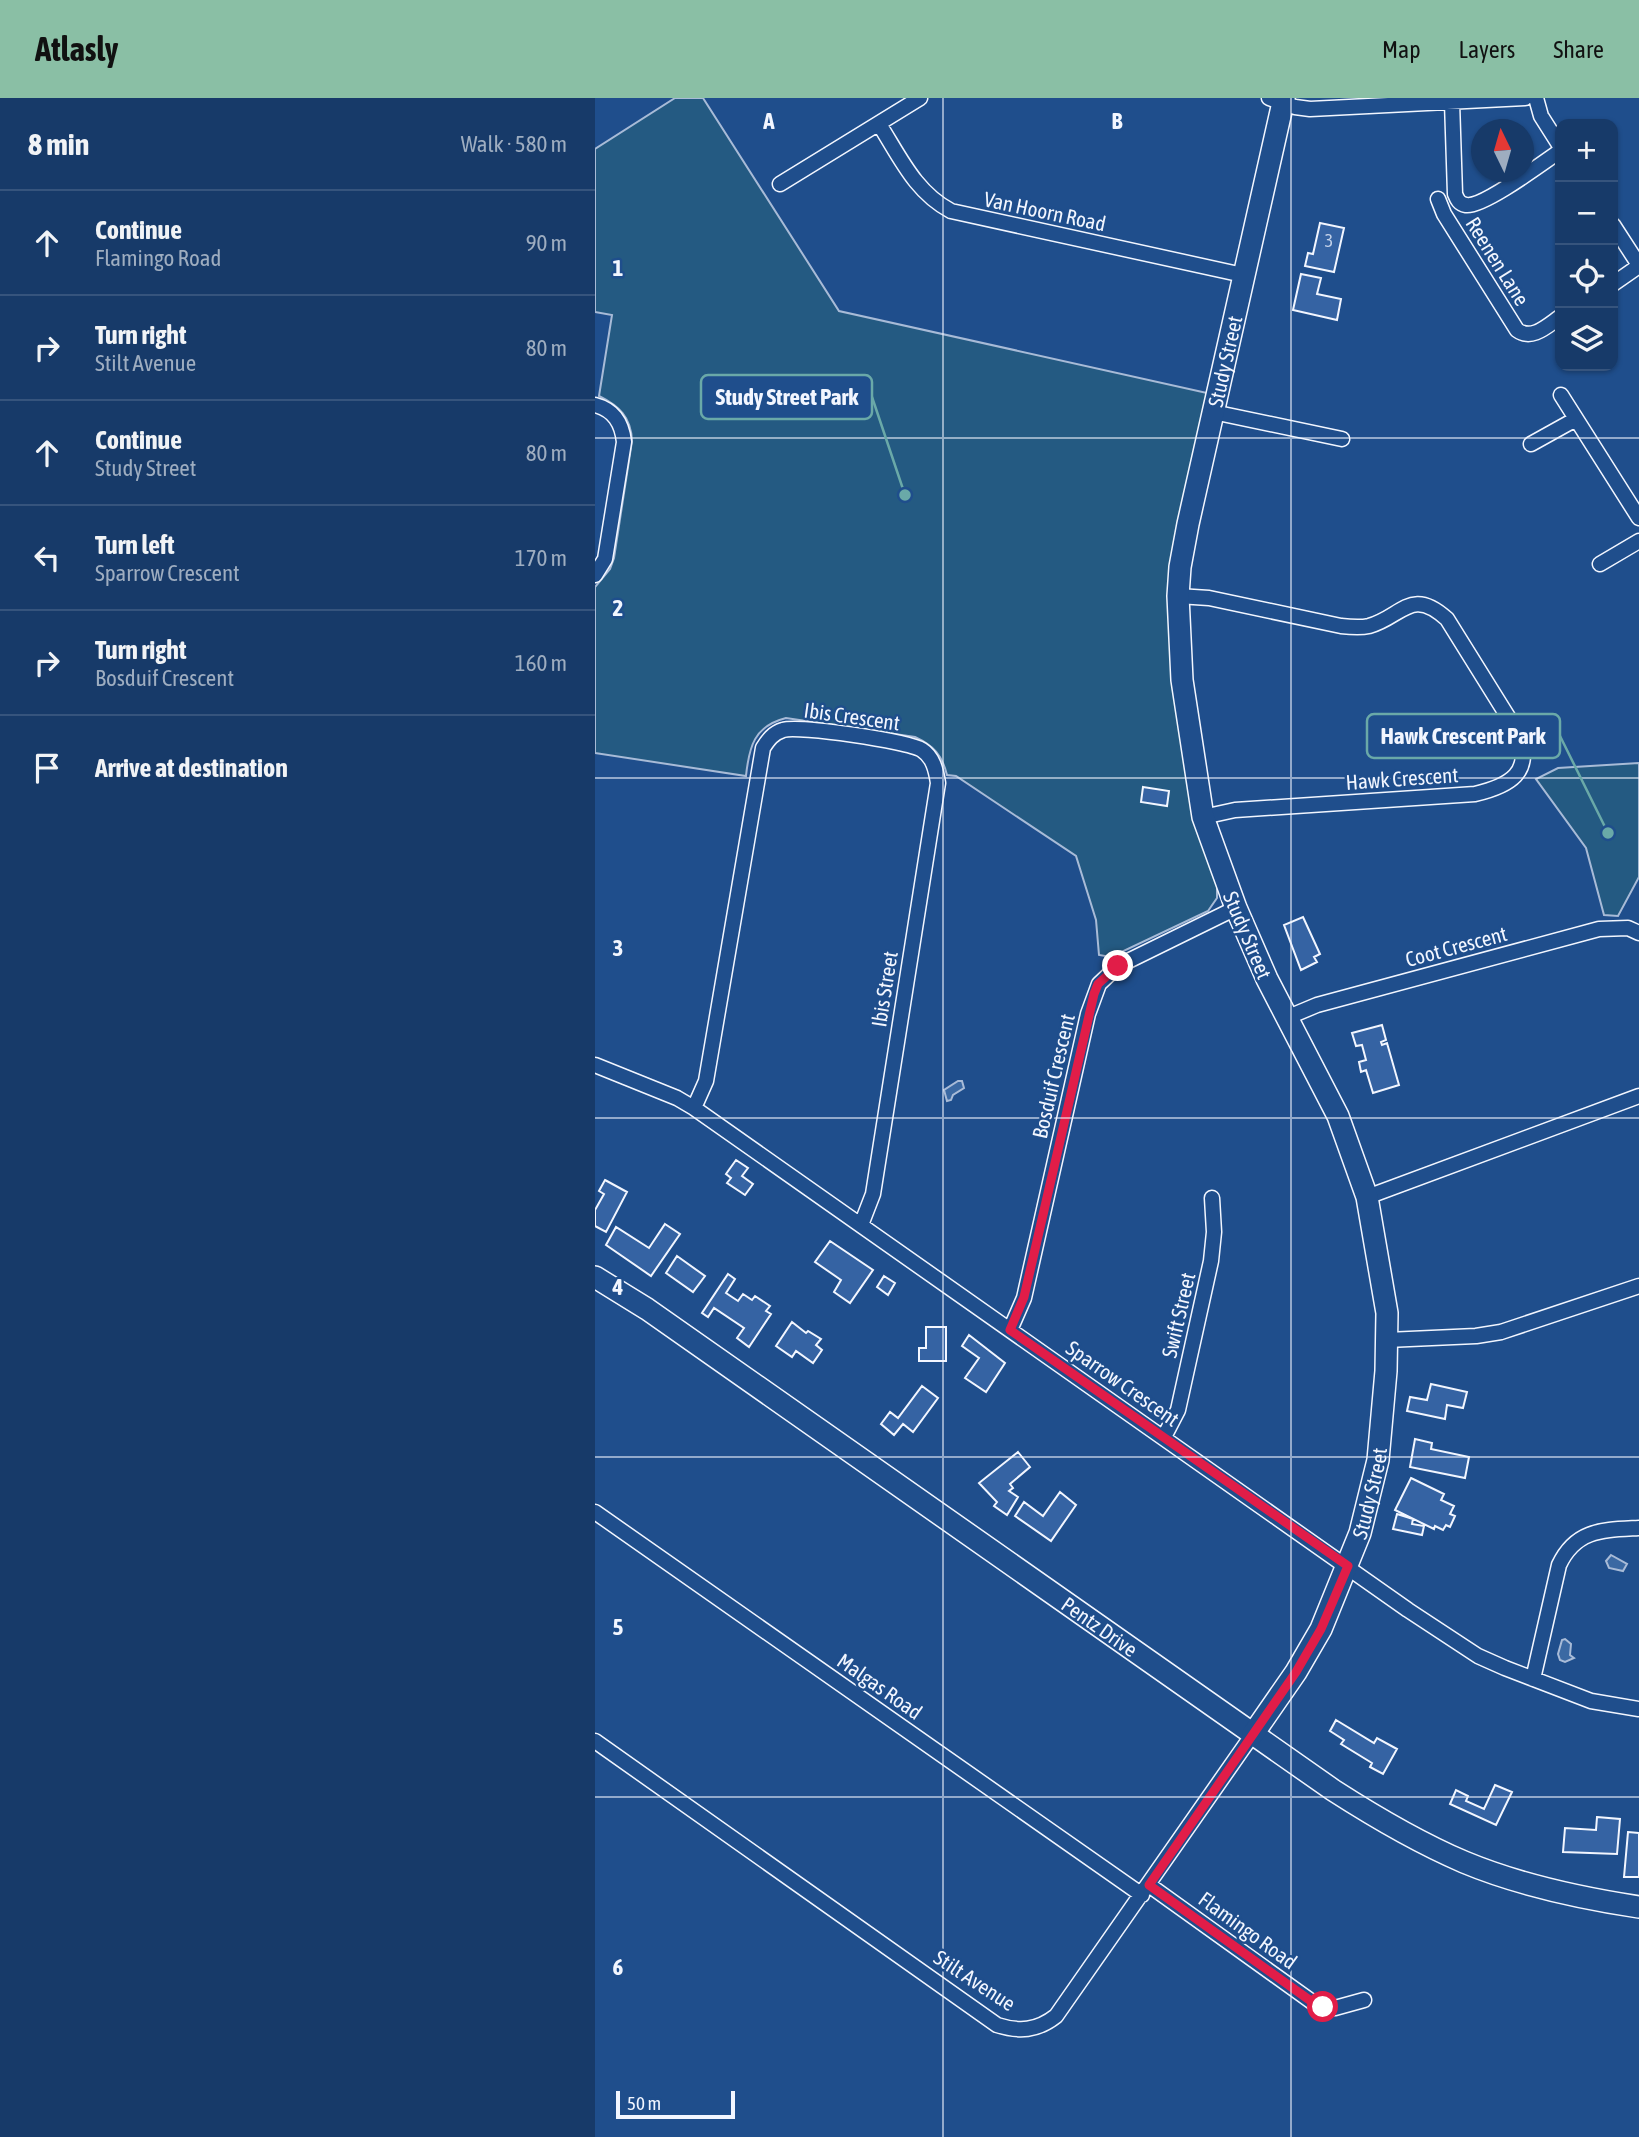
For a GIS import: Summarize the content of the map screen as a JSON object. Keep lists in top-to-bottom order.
{
  "streets": {
    "street": [
      "Van Hoorn Road",
      "Reenen Lane",
      "Study Street",
      "Ibis Crescent",
      "Hawk Crescent",
      "Coot Crescent",
      "Ibis Street",
      "Bosduif Crescent",
      "Swift Street",
      "Sparrow Crescent",
      "Pentz Drive",
      "Malgas Road",
      "Flamingo Road",
      "Stilt Avenue"
    ]
  },
  "crossings": [
    ["Van Hoorn Road", "Study Street"],
    ["Study Street", "Hawk Crescent"],
    ["Study Street", "Coot Crescent"],
    ["Study Street", "Bosduif Crescent"],
    ["Study Street", "Sparrow Crescent"],
    ["Study Street", "Pentz Drive"],
    ["Study Street", "Stilt Avenue"],
    ["Ibis Crescent", "Ibis Street"],
    ["Ibis Crescent", "Sparrow Crescent"],
    ["Ibis Street", "Sparrow Crescent"],
    ["Bosduif Crescent", "Sparrow Crescent"],
    ["Swift Street", "Sparrow Crescent"],
    ["Pentz Drive", "Stilt Avenue"],
    ["Malgas Road", "Flamingo Road"],
    ["Malgas Road", "Stilt Avenue"],
    ["Flamingo Road", "Stilt Avenue"]
  ],
  "places": ["Study Street Park", "Hawk Crescent Park"],
  "house_numbers": ["3"],
  "scale_bar": "50 m",
  "north": "top",
  "page": {
    "header": "Atlasly",
    "nav": ["Map", "Layers", "Share"],
    "heading": ["8 min", "Walk · 580 m"],
    "map_buttons": ["+", "−"],
    "list": [
      ["Continue", "Flamingo Road", "90 m"],
      ["Turn right", "Stilt Avenue", "80 m"],
      ["Continue", "Study Street", "80 m"],
      ["Turn left", "Sparrow Crescent", "170 m"],
      ["Turn right", "Bosduif Crescent", "160 m"],
      "Arrive at destination"
    ],
    "scale": "50 m"
  },
  "grid": {
    "columns": ["A", "B"],
    "rows": [
      "1",
      "2",
      "3",
      "4",
      "5",
      "6"
    ]
  }
}
